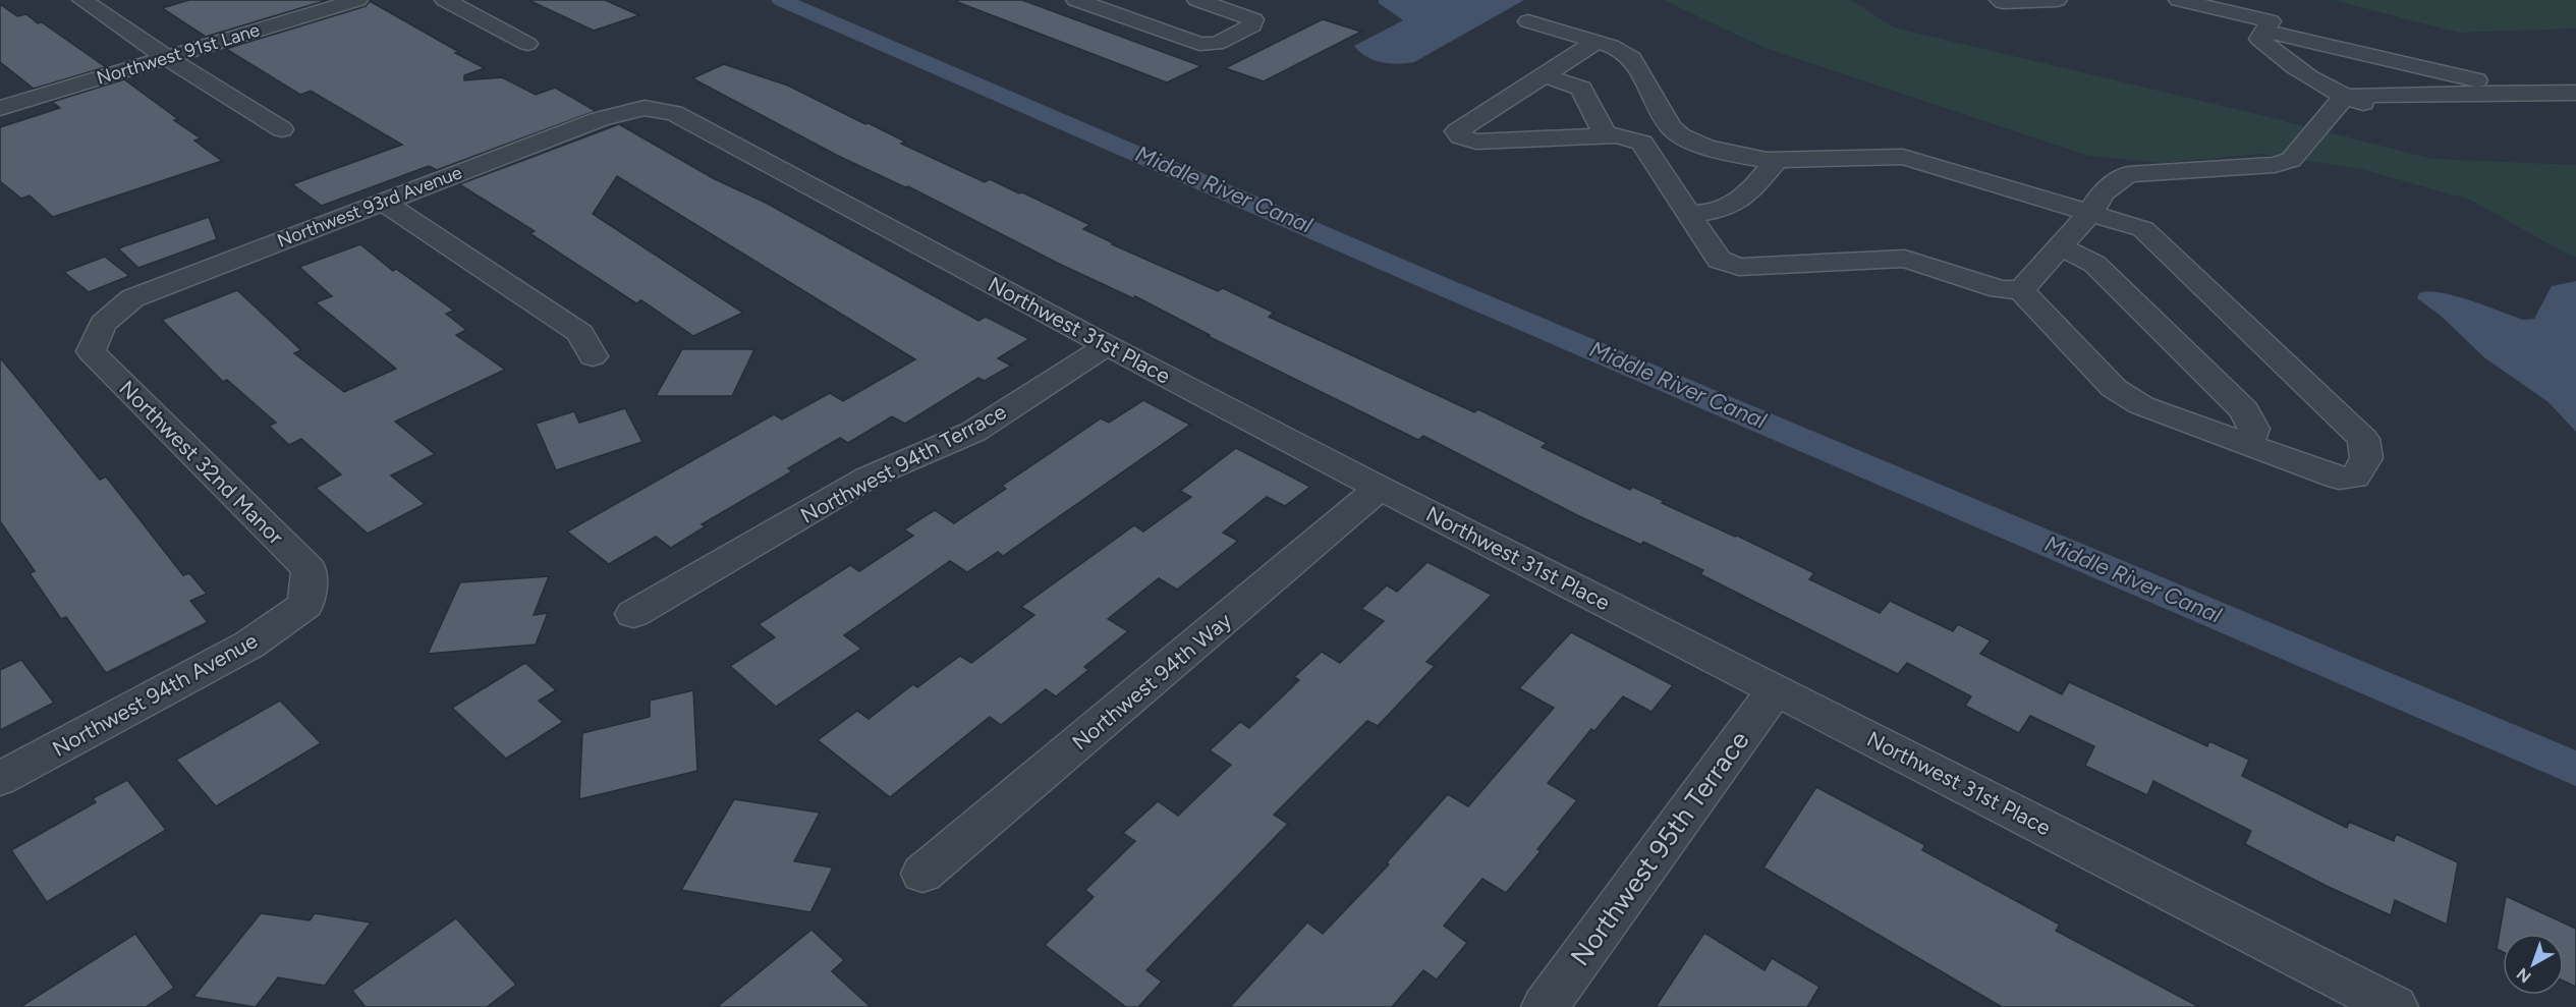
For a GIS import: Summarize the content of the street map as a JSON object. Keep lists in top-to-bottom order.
{
  "streets": {
    "street": [
      "Northwest 91st Lane",
      "Northwest 93rd Avenue",
      "Northwest 31st Place",
      "Northwest 32nd Manor",
      "Northwest 94th Terrace",
      "Northwest 94th Way",
      "Northwest 94th Avenue",
      "Northwest 95th Terrace"
    ]
  },
  "crossings": [
    ["Northwest 93rd Avenue", "Northwest 31st Place"],
    ["Northwest 93rd Avenue", "Northwest 32nd Manor"],
    ["Northwest 31st Place", "Northwest 94th Terrace"],
    ["Northwest 31st Place", "Northwest 94th Way"],
    ["Northwest 31st Place", "Northwest 95th Terrace"],
    ["Northwest 32nd Manor", "Northwest 94th Avenue"]
  ],
  "water": ["Middle River Canal"],
  "north": "bottom left"
}
